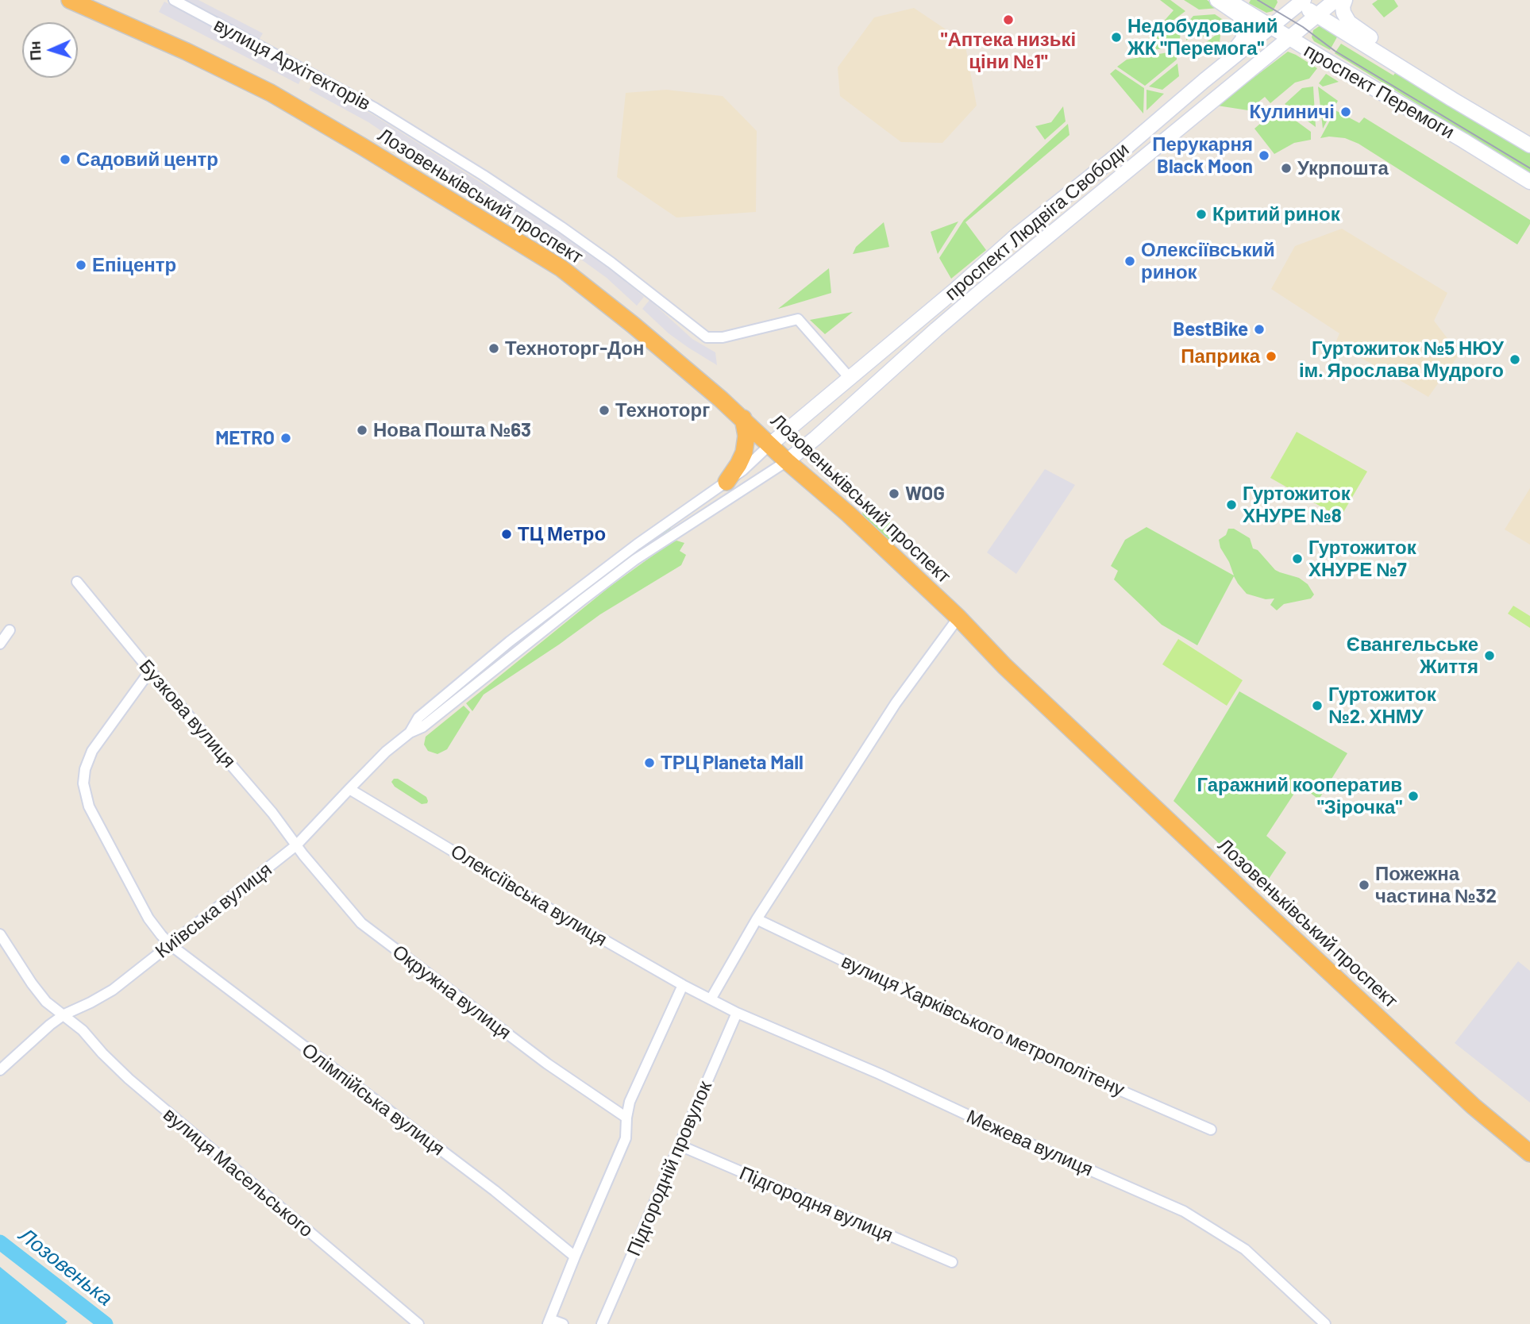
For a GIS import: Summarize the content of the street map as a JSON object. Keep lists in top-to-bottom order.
{
  "streets": {
    "highway": ["Лозовеньківський проспект"],
    "main road": ["проспект Перемоги", "проспект Людвіга Свободи"],
    "street": [
      "вулиця Архітекторів",
      "Бузкова вулиця",
      "Олексіївська вулиця",
      "Київська вулиця",
      "Окружна вулиця",
      "вулиця Харківського метрополітену",
      "Олімпійська вулиця",
      "Межева вулиця",
      "Підгородній провулок",
      "вулиця Масельського",
      "Підгородня вулиця"
    ]
  },
  "crossings": [
    ["вулиця Архітекторів", "проспект Людвіга Свободи"],
    ["проспект Перемоги", "проспект Людвіга Свободи"],
    ["Лозовеньківський проспект", "проспект Людвіга Свободи"],
    ["Бузкова вулиця", "Київська вулиця"],
    ["Бузкова вулиця", "Окружна вулиця"],
    ["Бузкова вулиця", "Олімпійська вулиця"],
    ["Олексіївська вулиця", "Київська вулиця"],
    ["Олексіївська вулиця", "Межева вулиця"],
    ["Київська вулиця", "Окружна вулиця"],
    ["Київська вулиця", "Олімпійська вулиця"],
    ["Київська вулиця", "вулиця Масельського"],
    ["Межева вулиця", "Підгородній провулок"],
    ["Підгородній провулок", "Підгородня вулиця"]
  ],
  "water": ["Лозовенька"],
  "places": [
    "\"Аптека низькі ціни №1\"",
    "Недобудований ЖК \"Перемога\"",
    "Кулиничі",
    "Перукарня Black Moon",
    "Садовий центр",
    "Укрпошта",
    "Критий ринок",
    "Олексіївський ринок",
    "Епіцентр",
    "BestBike",
    "Техноторг-Дон",
    "Паприка",
    "Гуртожиток №5 НЮУ ім. Ярослава Мудрого",
    "Техноторг",
    "Нова Пошта №63",
    "METRO",
    "WOG",
    "Гуртожиток ХНУРЕ №8",
    "ТЦ Метро",
    "Гуртожиток ХНУРЕ №7",
    "Євангельське Життя",
    "Гуртожиток №2. ХНМУ",
    "ТРЦ Planeta Mall",
    "Гаражний кооператив \"Зірочка\"",
    "Пожежна частина №32"
  ],
  "north": "left"
}
